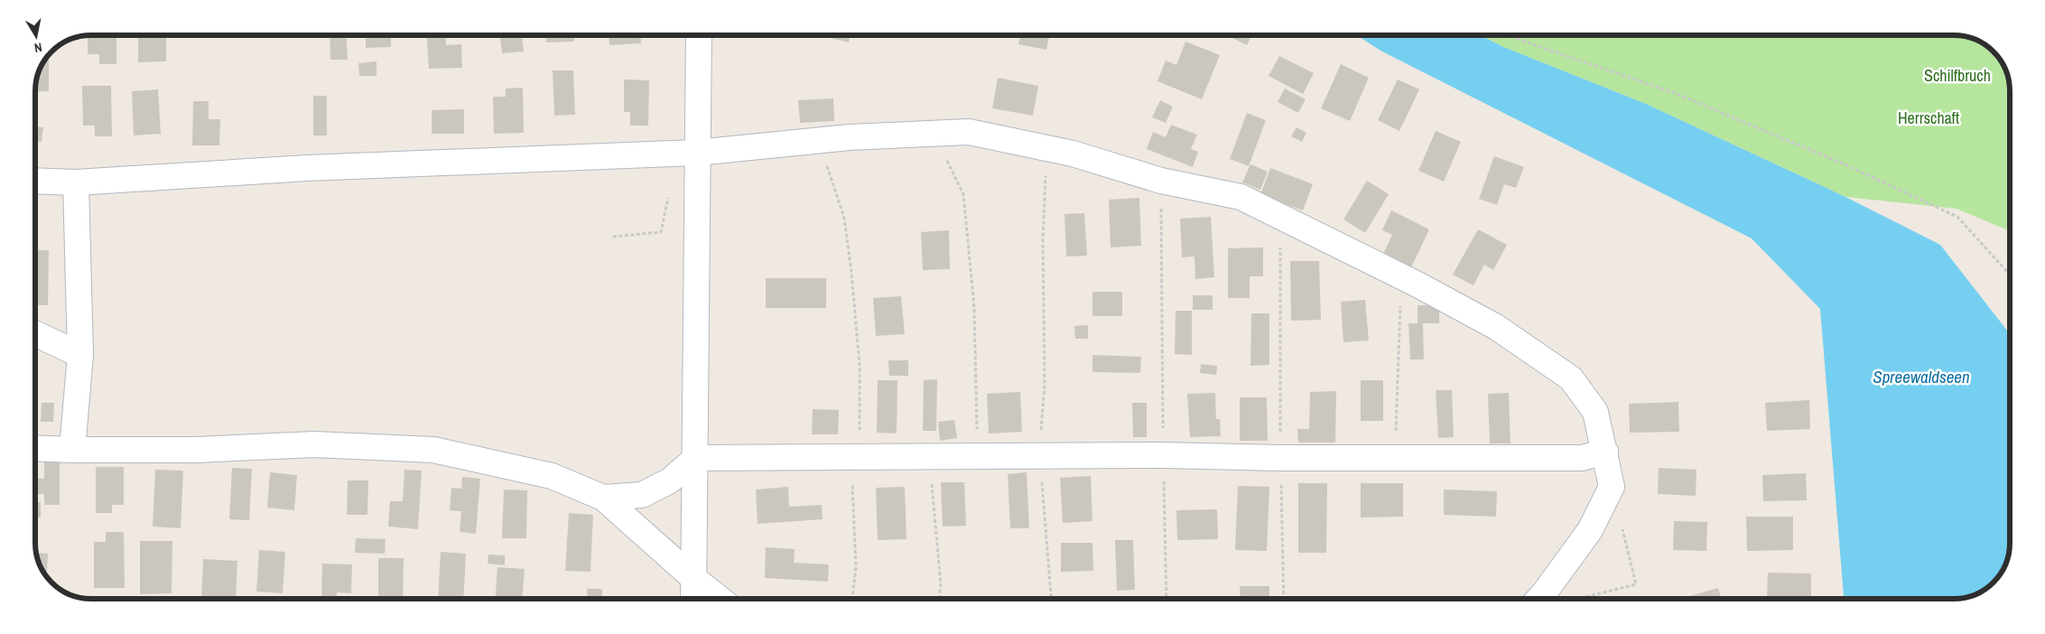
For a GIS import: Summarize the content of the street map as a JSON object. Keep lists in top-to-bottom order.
{
  "water": ["Spreewaldseen"],
  "parks": ["Schilfbruch", "Herrschaft"],
  "north": "bottom"
}
